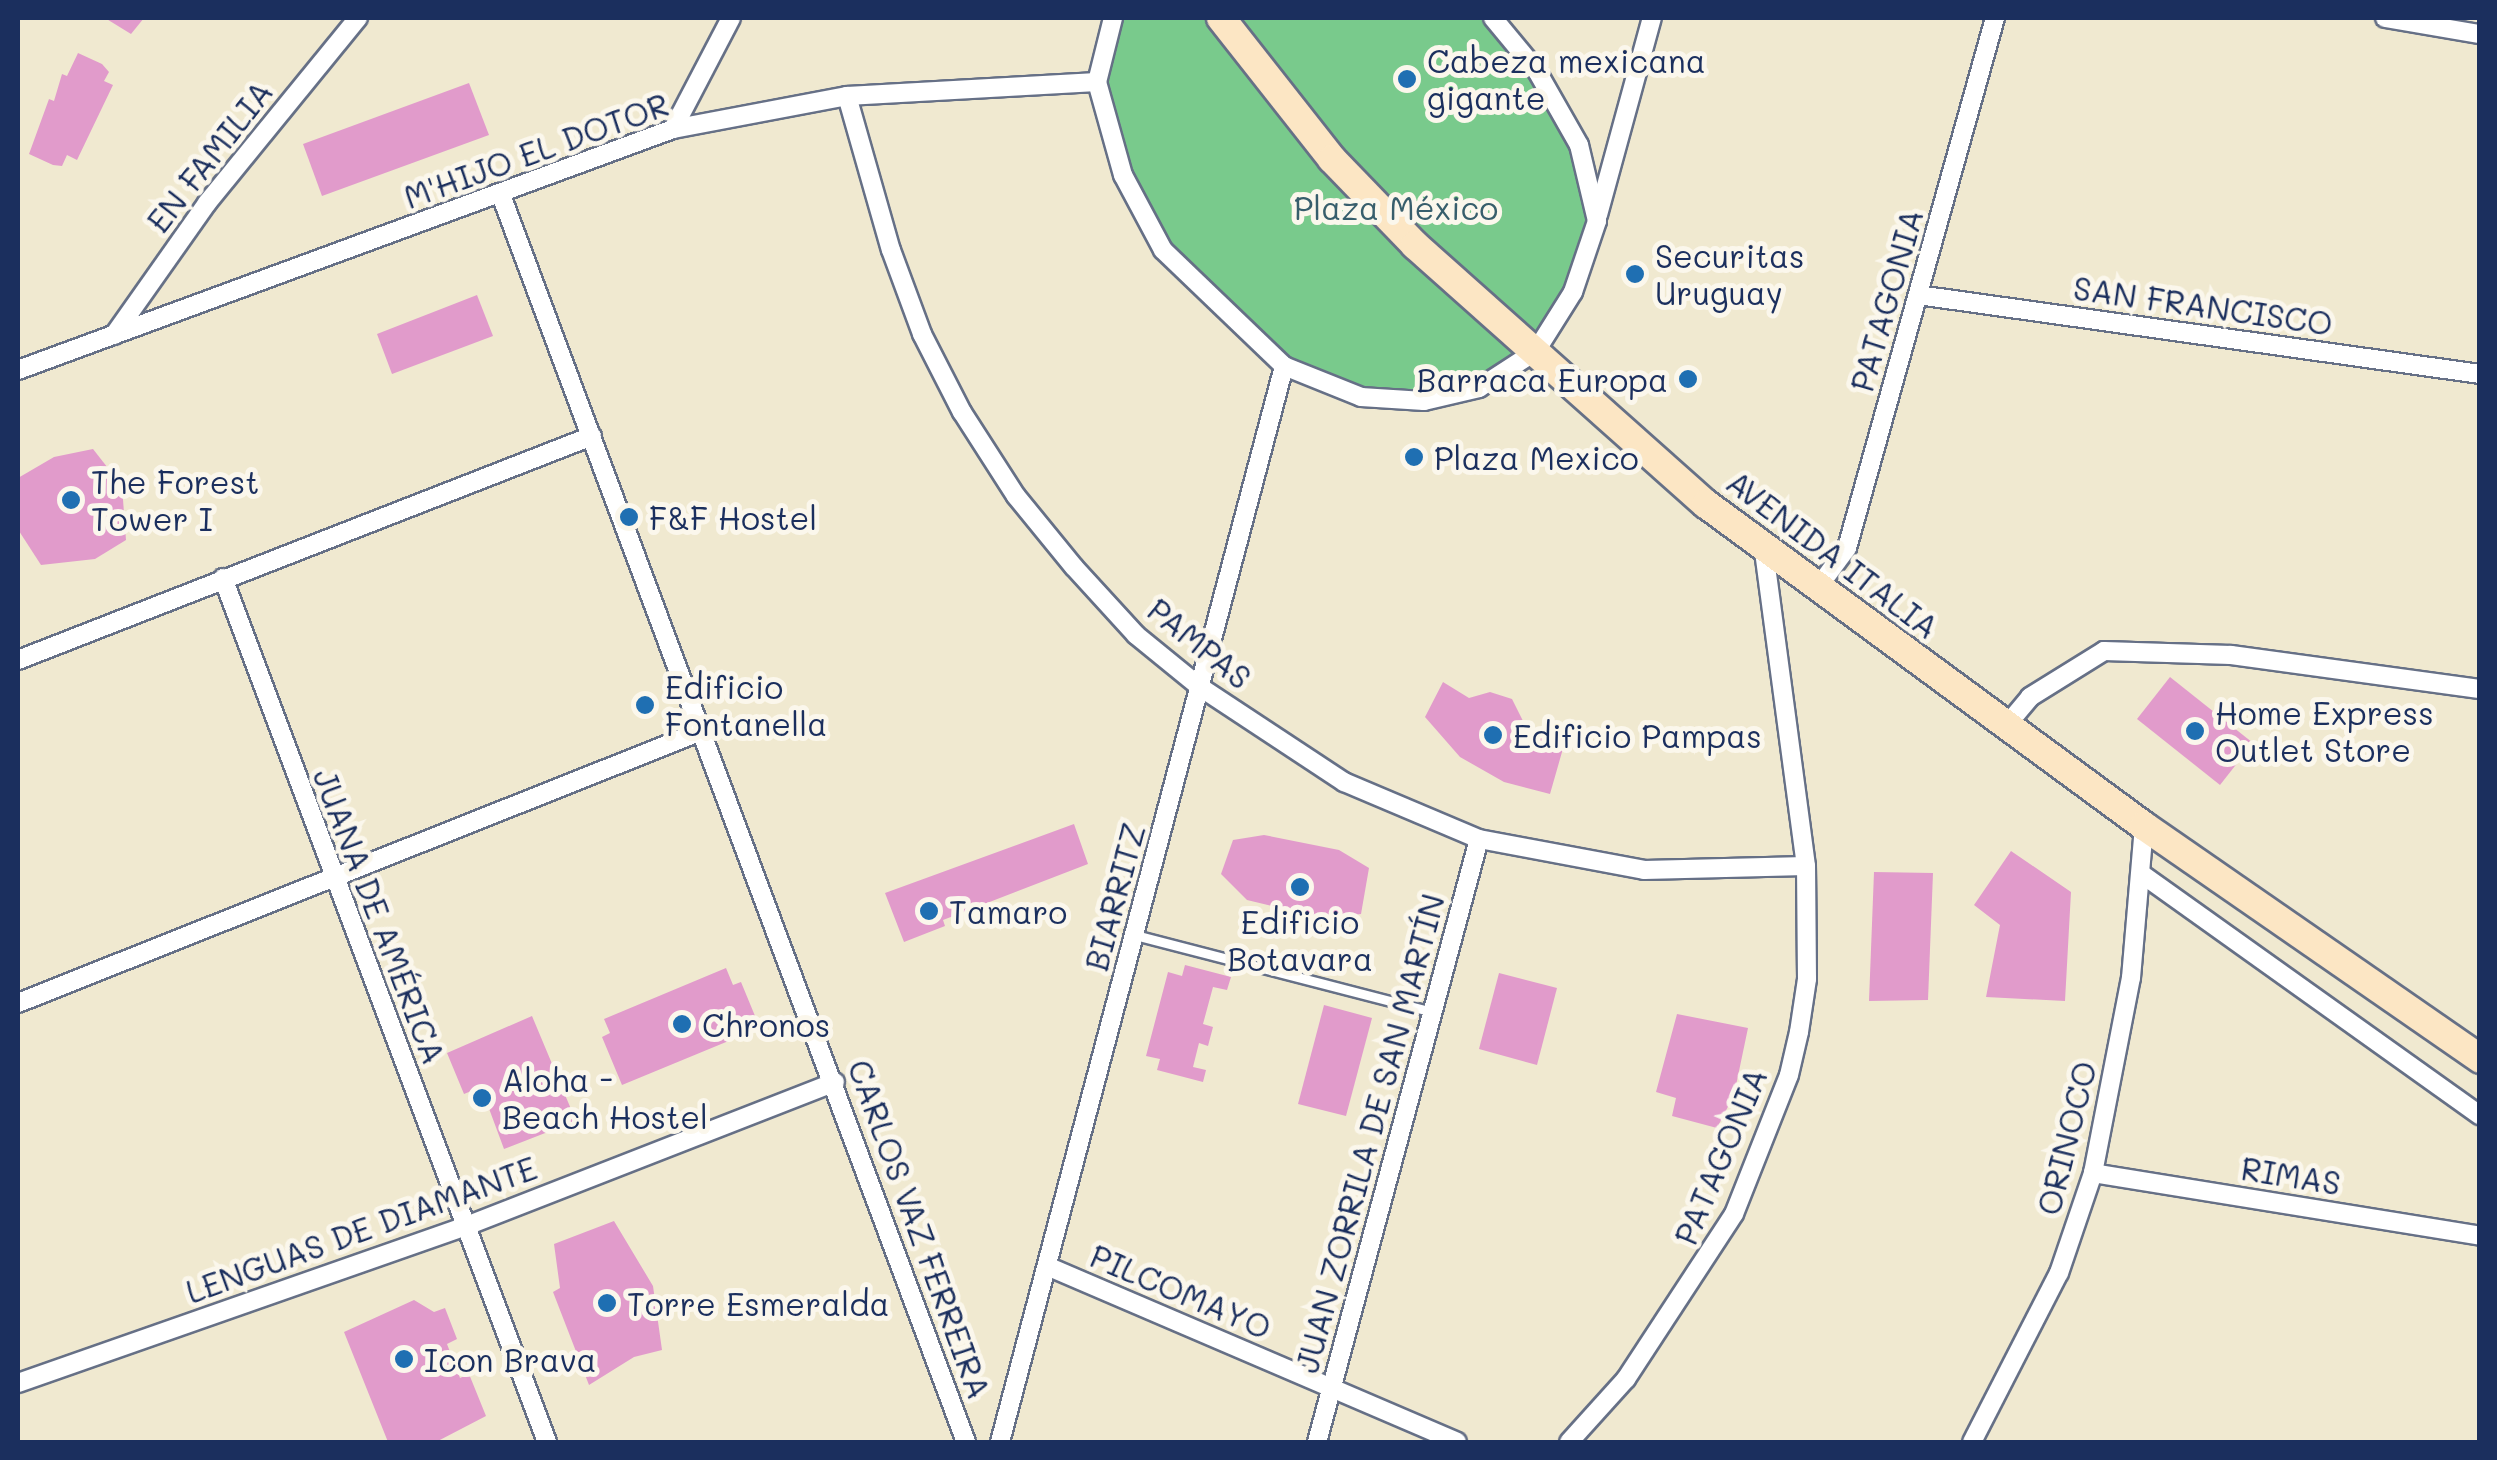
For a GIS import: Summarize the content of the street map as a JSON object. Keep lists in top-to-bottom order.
{
  "streets": {
    "street": [
      "M'HIJO EL DOTOR",
      "EN FAMILIA",
      "PATAGONIA",
      "SAN FRANCISCO",
      "AVENIDA ITALIA",
      "PAMPAS",
      "BIARRITZ",
      "JUANA DE AMÉRICA",
      "JUAN ZORRILA DE SAN MARTÍN",
      "ORINOCO",
      "RIMAS",
      "LENGUAS DE DIAMANTE",
      "CARLOS VAZ FERREIRA",
      "PILCOMAYO"
    ]
  },
  "crossings": [
    ["M'HIJO EL DOTOR", "EN FAMILIA"],
    ["M'HIJO EL DOTOR", "PAMPAS"],
    ["M'HIJO EL DOTOR", "CARLOS VAZ FERREIRA"],
    ["PATAGONIA", "SAN FRANCISCO"],
    ["PATAGONIA", "AVENIDA ITALIA"],
    ["PATAGONIA", "PAMPAS"],
    ["AVENIDA ITALIA", "ORINOCO"],
    ["PAMPAS", "BIARRITZ"],
    ["PAMPAS", "JUAN ZORRILA DE SAN MARTÍN"],
    ["BIARRITZ", "PILCOMAYO"],
    ["JUANA DE AMÉRICA", "LENGUAS DE DIAMANTE"],
    ["JUAN ZORRILA DE SAN MARTÍN", "PILCOMAYO"],
    ["ORINOCO", "RIMAS"],
    ["LENGUAS DE DIAMANTE", "CARLOS VAZ FERREIRA"]
  ],
  "parks": ["Plaza México"],
  "places": [
    "Cabeza mexicana gigante",
    "Securitas Uruguay",
    "Barraca Europa",
    "Plaza Mexico",
    "The Forest Tower I",
    "F&F Hostel",
    "Edificio Fontanella",
    "Home Express Outlet Store",
    "Edificio Pampas",
    "Edificio Botavara",
    "Tamaro",
    "Chronos",
    "Aloha - Beach Hostel",
    "Torre Esmeralda",
    "Icon Brava"
  ]
}
